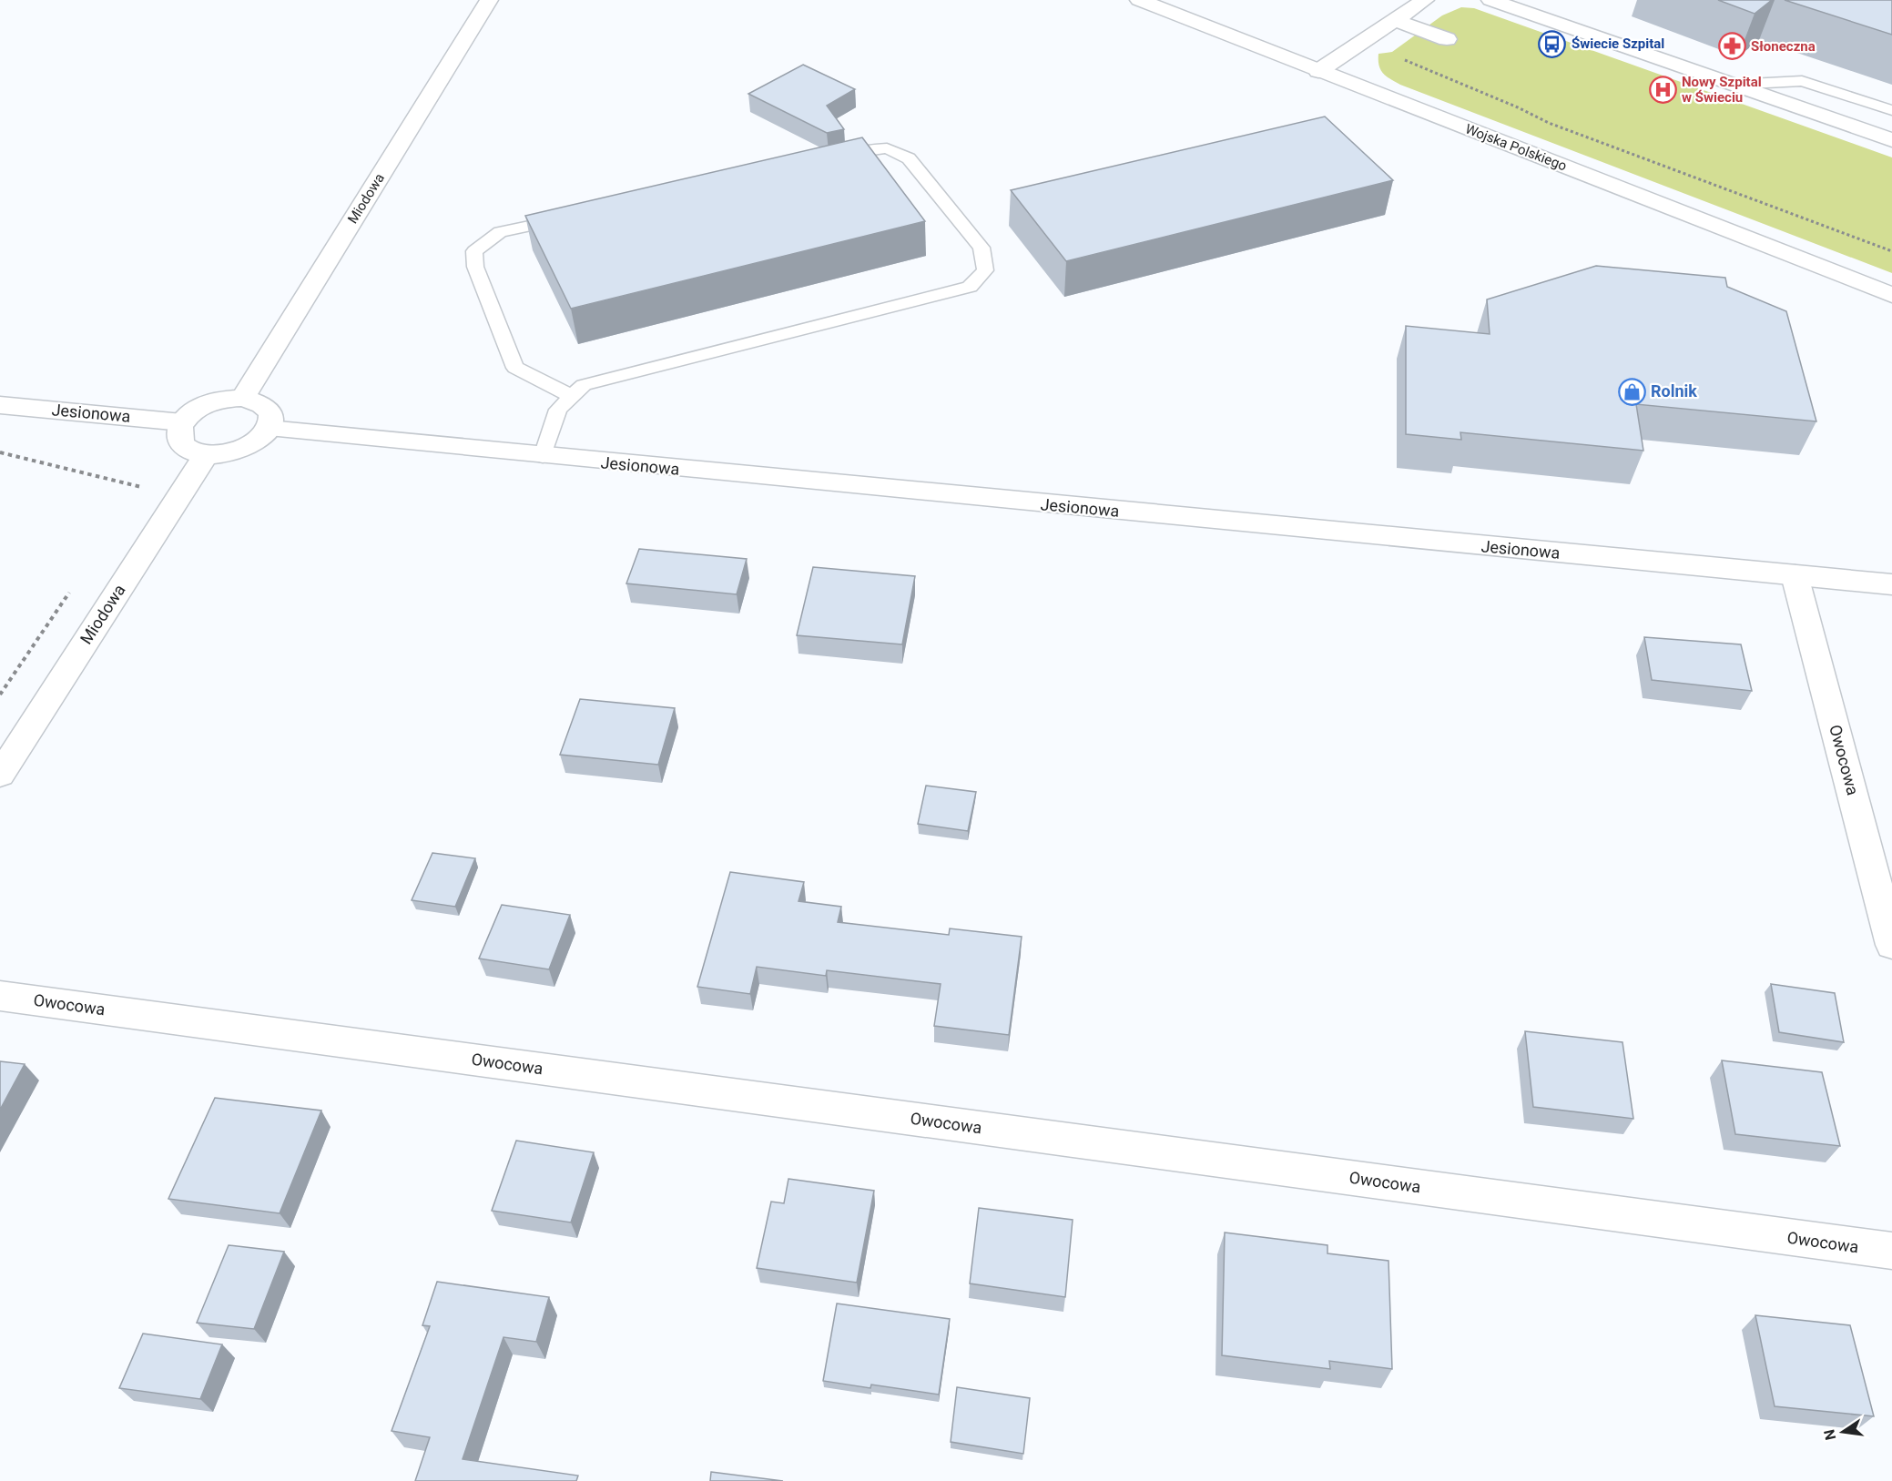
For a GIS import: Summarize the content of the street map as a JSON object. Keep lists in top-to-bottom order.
{
  "streets": {
    "street": [
      "Wojska Polskiego",
      "Miodowa",
      "Jesionowa",
      "Owocowa"
    ]
  },
  "crossings": [
    ["Miodowa", "Jesionowa"],
    ["Jesionowa", "Owocowa"]
  ],
  "places": {
    "bus stop": ["Świecie Szpital"],
    "pharmacy": ["Słoneczna"],
    "hospital": ["Nowy Szpital w Świeciu"],
    "shop": ["Rolnik"]
  },
  "north": "left"
}
